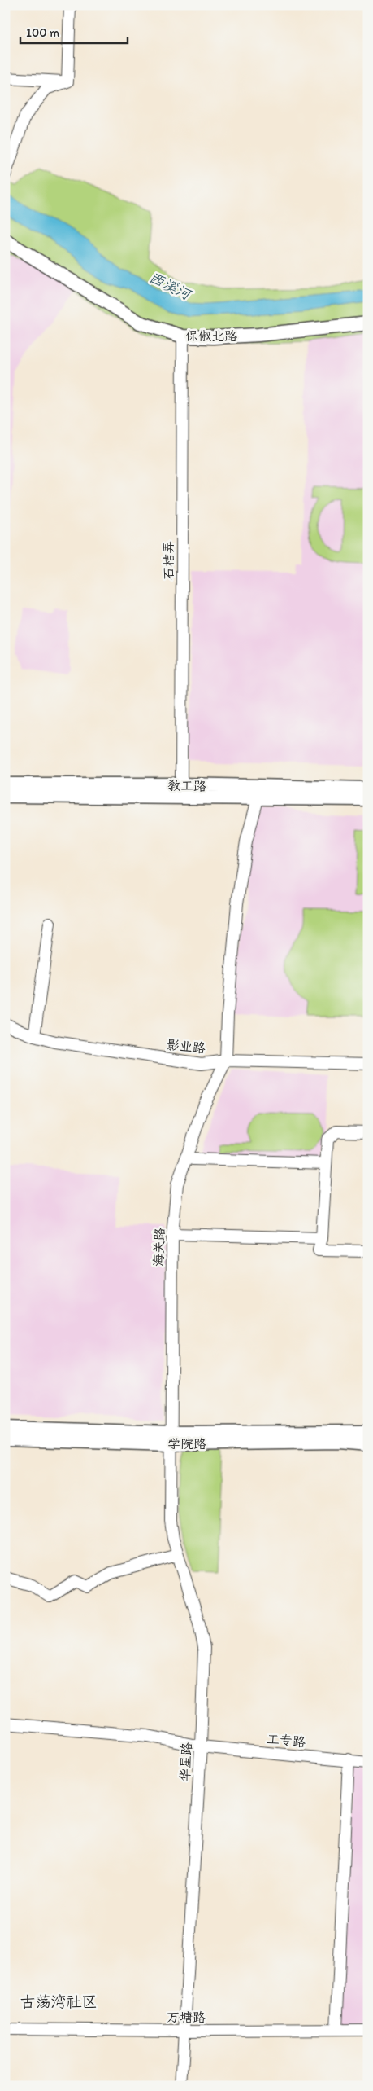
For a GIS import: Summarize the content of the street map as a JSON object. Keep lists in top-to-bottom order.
{
  "streets": {
    "main road": ["保俶北路", "教工路", "学院路"],
    "street": [
      "石桔弄",
      "影业路",
      "海关路",
      "工专路",
      "华星路",
      "万塘路"
    ]
  },
  "crossings": [
    ["保俶北路", "石桔弄"],
    ["石桔弄", "教工路"],
    ["影业路", "海关路"],
    ["海关路", "学院路"],
    ["海关路", "华星路"],
    ["学院路", "华星路"],
    ["工专路", "华星路"],
    ["华星路", "万塘路"]
  ],
  "districts": ["古荡湾社区"],
  "water": ["西溪河"],
  "scale_bar": "100 m"
}
